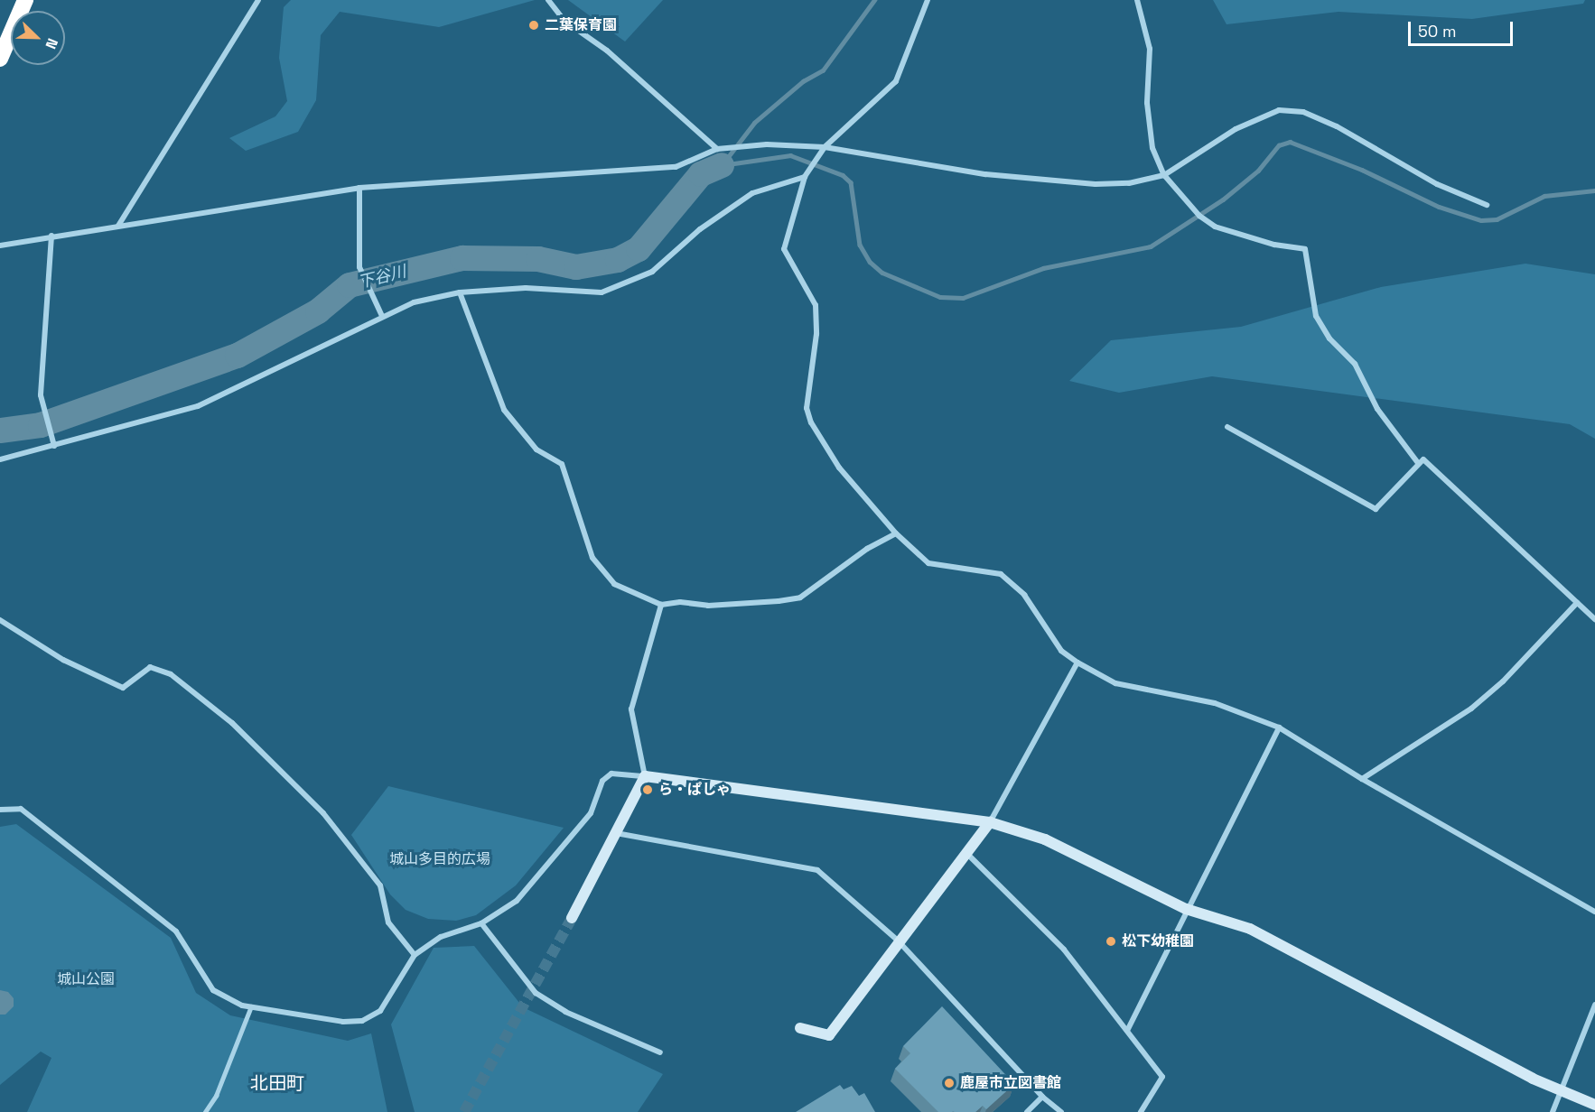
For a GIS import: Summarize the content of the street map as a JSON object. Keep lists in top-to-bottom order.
{
  "districts": ["北田町"],
  "water": ["下谷川"],
  "parks": ["城山多目的広場", "城山公園"],
  "places": [
    "二葉保育園",
    "ら・ぱしゃ",
    "松下幼稚園",
    "鹿屋市立図書館"
  ],
  "scale_bar": "50 m",
  "north": "bottom right"
}
